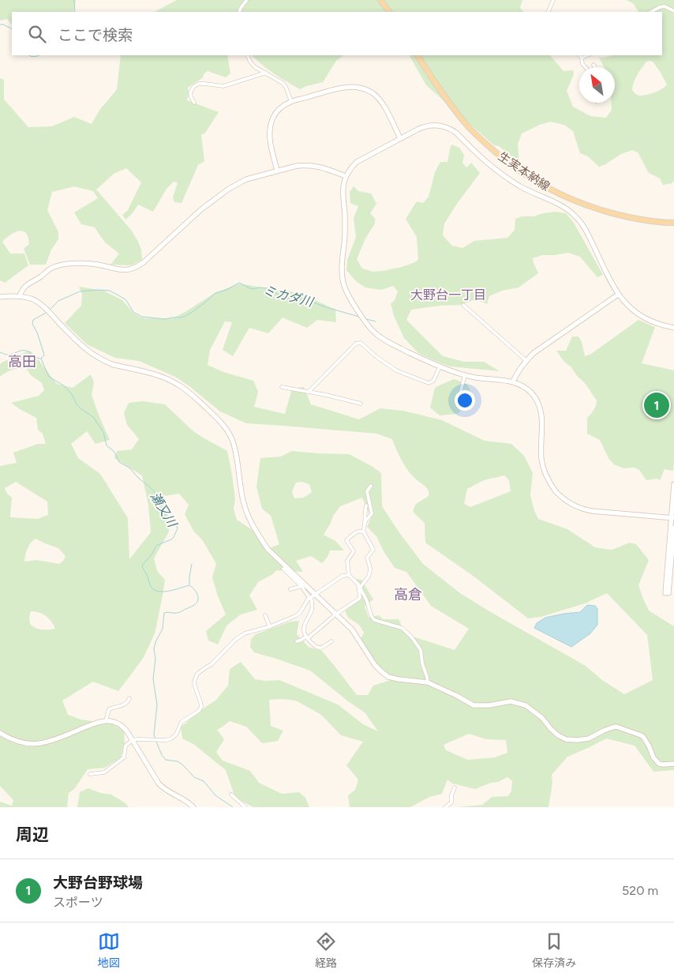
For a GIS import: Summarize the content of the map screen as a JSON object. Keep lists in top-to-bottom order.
{
  "streets": {
    "main road": ["生実本納線"]
  },
  "districts": ["大野台一丁目", "高田", "高倉"],
  "water": ["ミカダ川", "瀬又川"],
  "north": "top left",
  "page": {
    "search": "ここで検索",
    "pins": "1",
    "heading": "周辺",
    "list": [
      {
        "mark": "1",
        "name": "大野台野球場",
        "note": "スポーツ",
        "value": "520 m"
      }
    ],
    "nav": ["地図", "経路", "保存済み"]
  }
}
